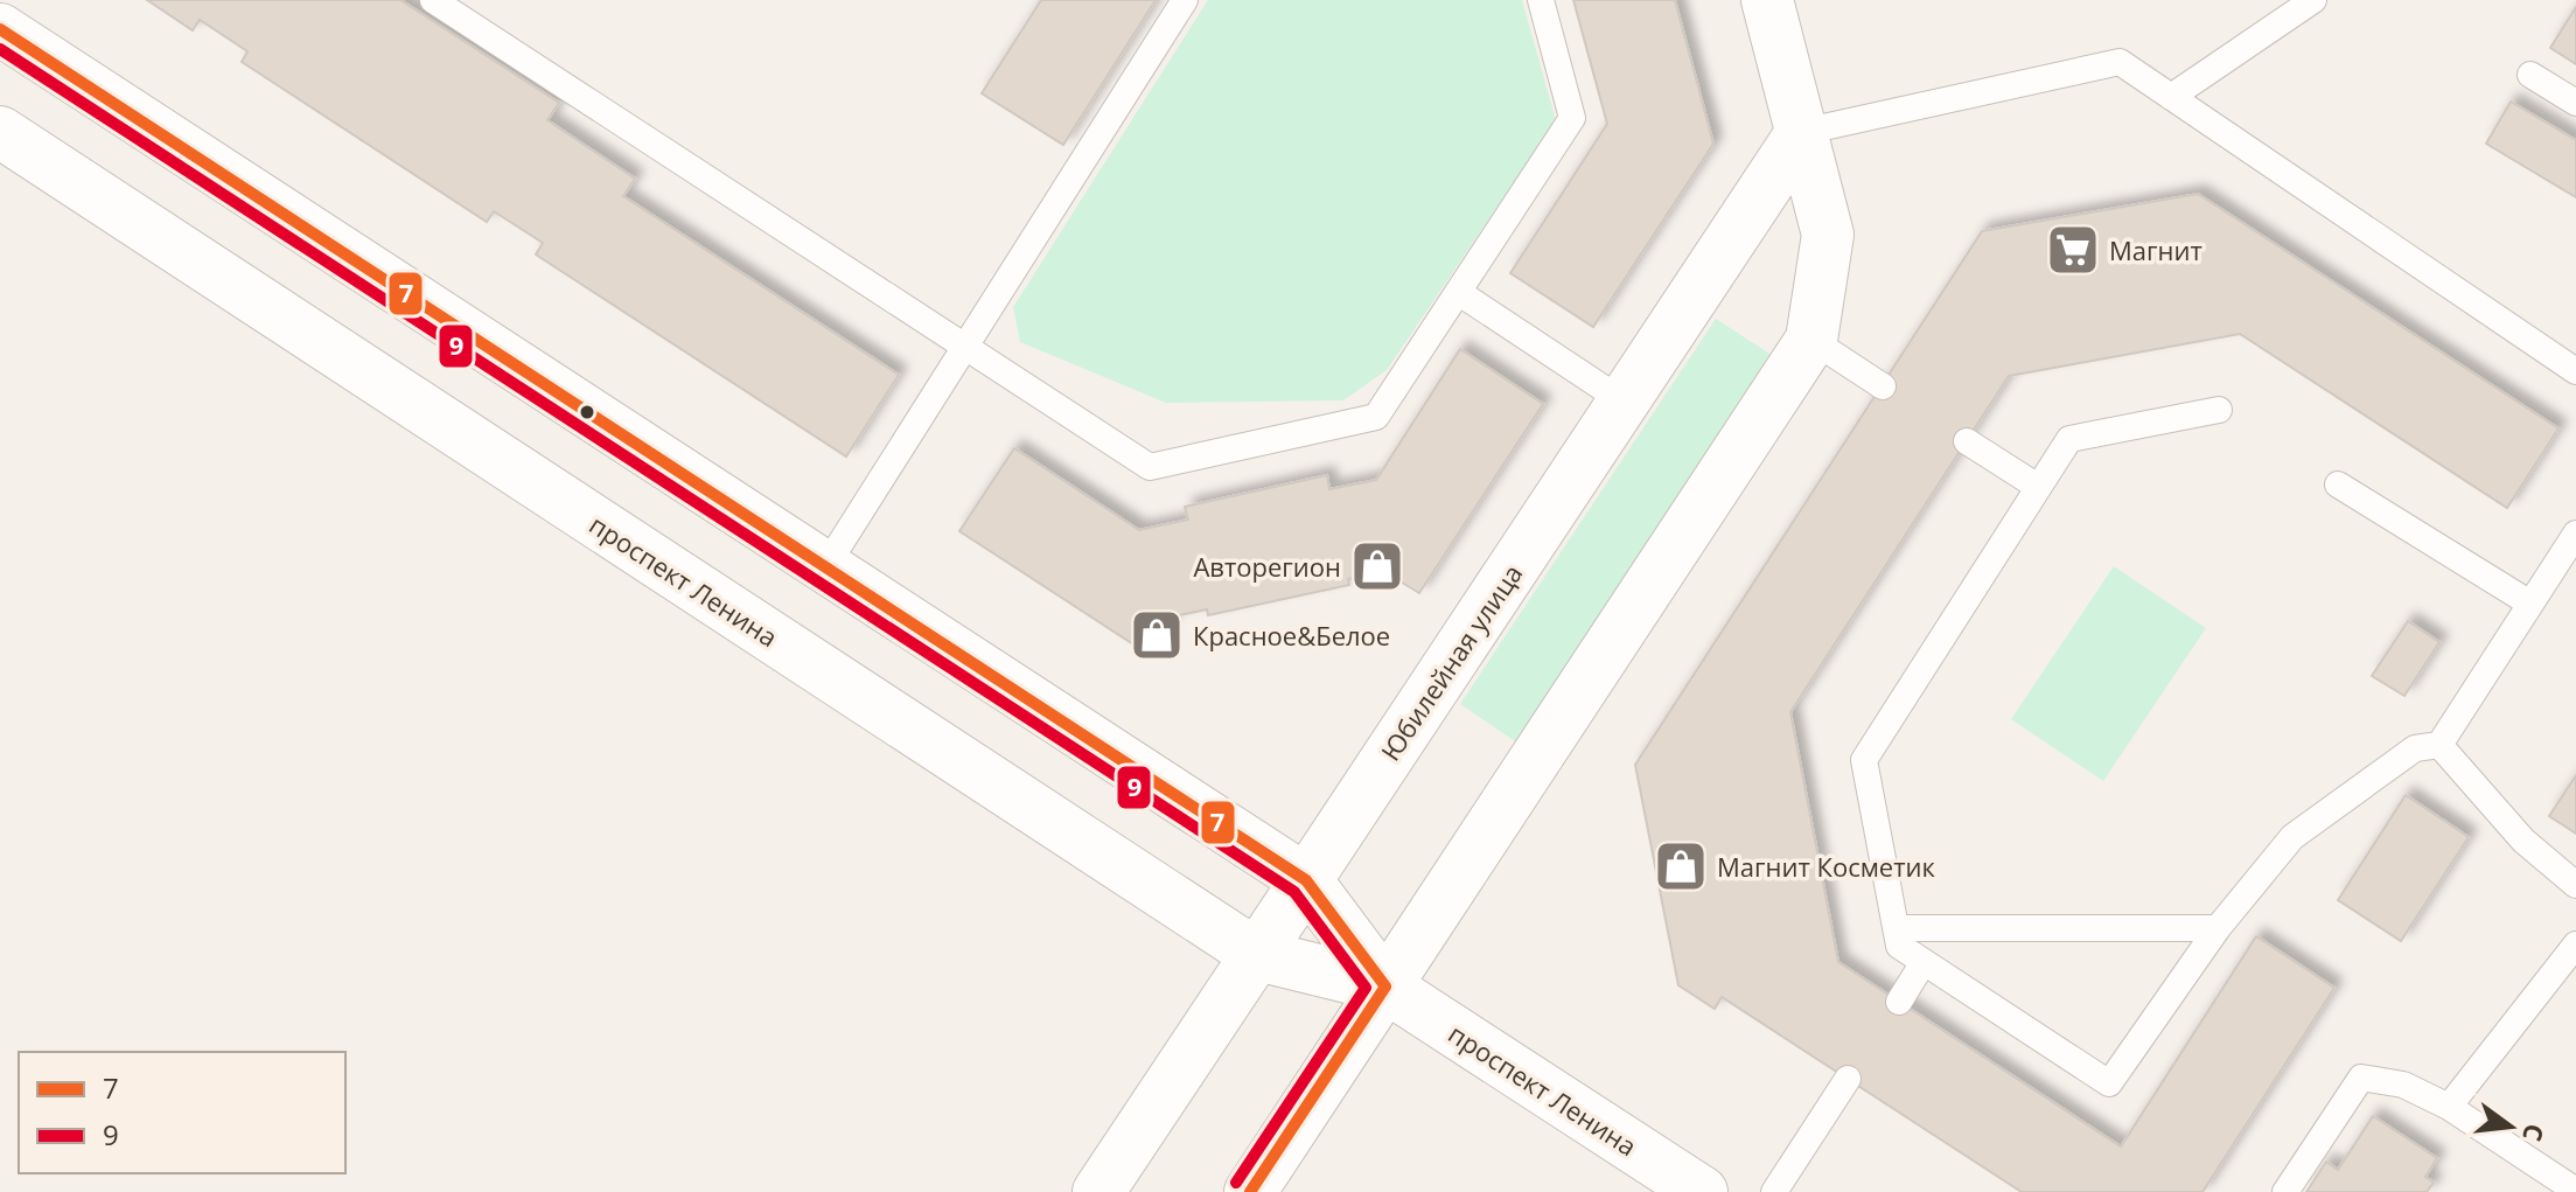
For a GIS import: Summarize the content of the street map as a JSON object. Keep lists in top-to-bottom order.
{
  "streets": {
    "main road": ["проспект Ленина", "Юбилейная улица"]
  },
  "crossings": [
    ["проспект Ленина", "Юбилейная улица"]
  ],
  "places": {
    "supermarket": ["Магнит"],
    "shop": ["Авторегион", "Красное&Белое", "Магнит Косметик"]
  },
  "lines": ["transit line 7", "transit line 9"],
  "legend": ["7", "9"],
  "north": "right"
}
